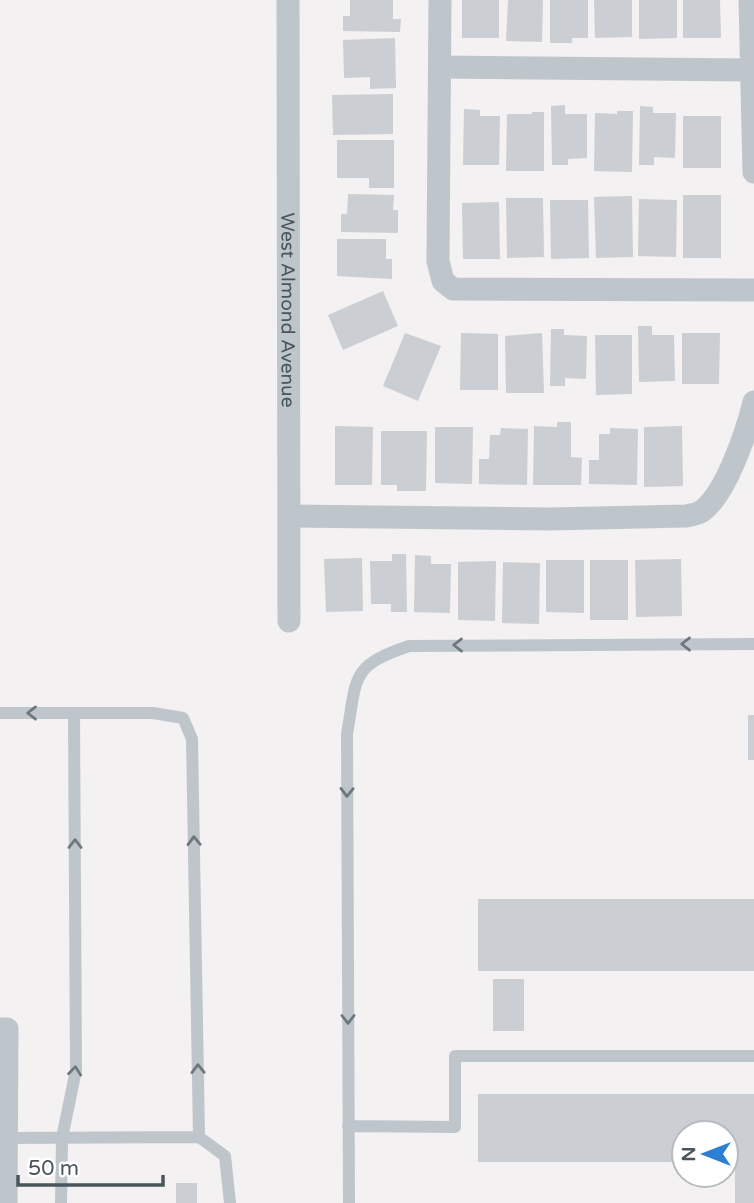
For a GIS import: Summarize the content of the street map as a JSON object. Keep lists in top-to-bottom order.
{
  "streets": {
    "street": ["West Almond Avenue"]
  },
  "scale_bar": "50 m",
  "north": "left"
}
